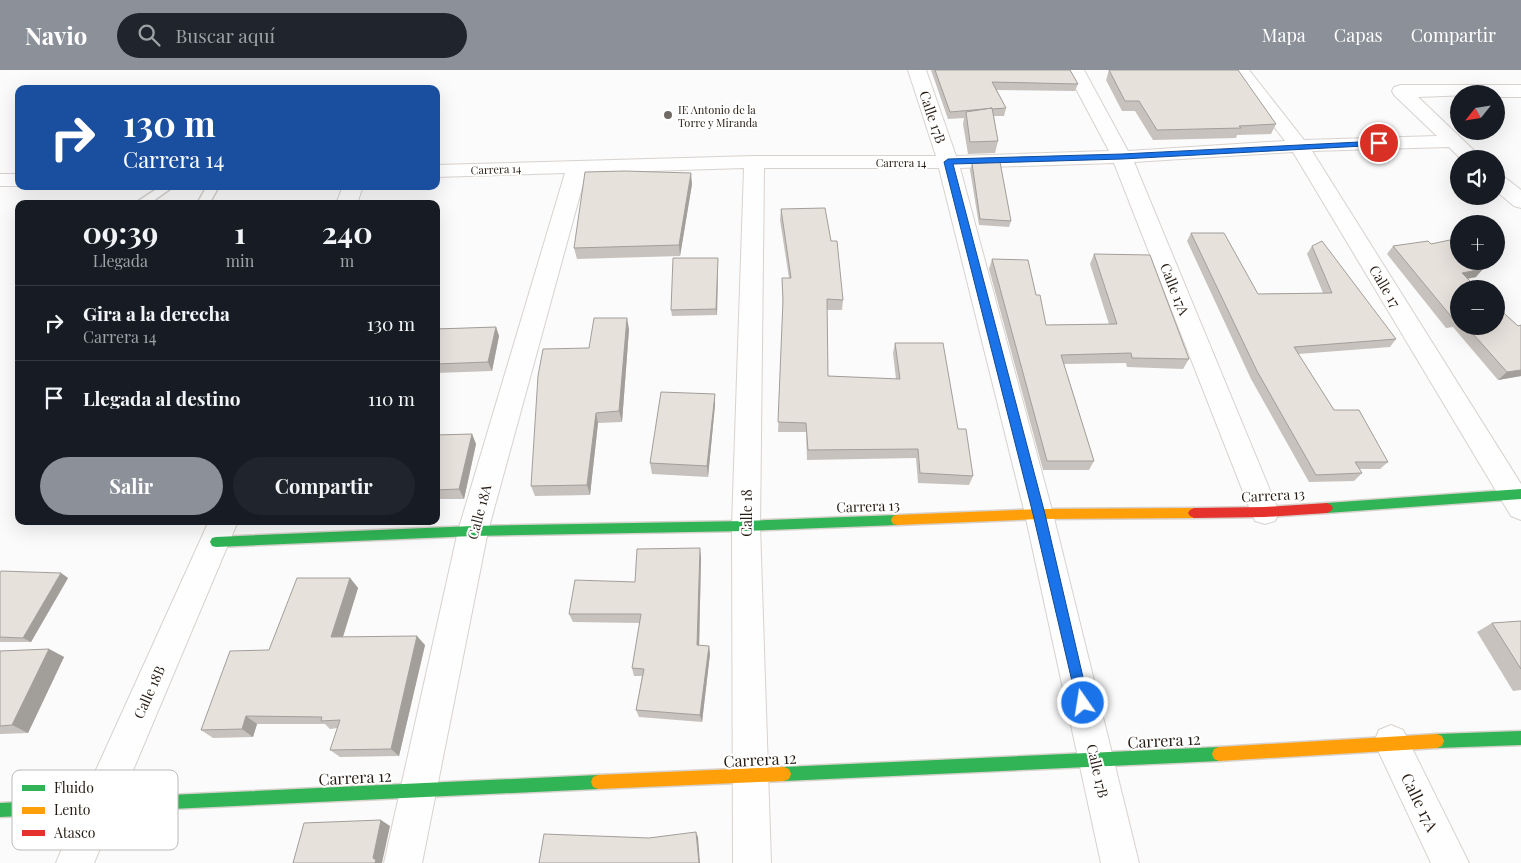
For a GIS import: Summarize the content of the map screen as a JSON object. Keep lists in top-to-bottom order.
{
  "streets": {
    "street": [
      "Calle 17B",
      "Carrera 14",
      "Calle 17",
      "Calle 17A",
      "Carrera 13",
      "Calle 18A",
      "Calle 18",
      "Calle 18B",
      "Carrera 12"
    ]
  },
  "crossings": [
    ["Calle 17B", "Carrera 14"],
    ["Calle 17B", "Carrera 13"],
    ["Calle 17B", "Carrera 12"],
    ["Carrera 14", "Calle 17"],
    ["Carrera 14", "Calle 17A"],
    ["Carrera 14", "Calle 18A"],
    ["Carrera 14", "Calle 18"],
    ["Calle 17", "Carrera 13"],
    ["Calle 17A", "Carrera 13"],
    ["Calle 17A", "Carrera 12"],
    ["Carrera 13", "Calle 18A"],
    ["Carrera 13", "Calle 18"],
    ["Carrera 13", "Calle 18B"],
    ["Calle 18A", "Carrera 12"],
    ["Calle 18", "Carrera 12"]
  ],
  "places": ["IE Antonio de la Torre y Miranda"],
  "legend": ["Fluido", "Lento", "Atasco"],
  "north": "bottom left",
  "page": {
    "header": "Navio",
    "search": "Buscar aquí",
    "nav": ["Mapa", "Capas", "Compartir"],
    "map_buttons": ["+", "−"],
    "turn": ["130 m", "Carrera 14"],
    "eta": [
      "09:39",
      "Llegada",
      "1",
      "min",
      "240",
      "m"
    ],
    "list": [
      {
        "name": "Gira a la derecha",
        "note": "Carrera 14",
        "value": "130 m"
      },
      {
        "name": "Llegada al destino",
        "value": "110 m"
      }
    ],
    "buttons": ["Salir", "Compartir"]
  }
}
